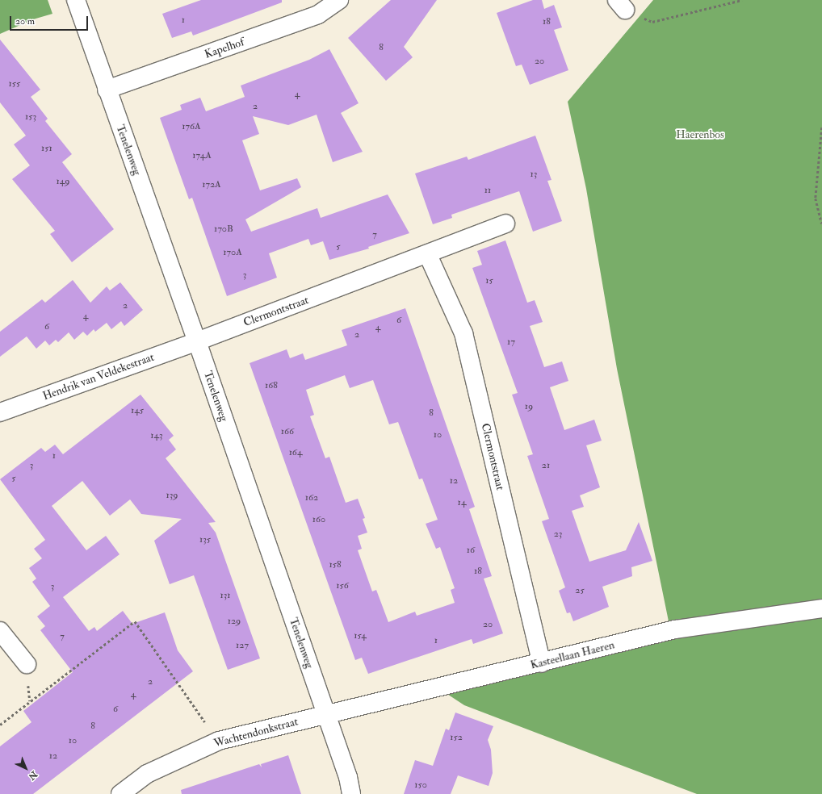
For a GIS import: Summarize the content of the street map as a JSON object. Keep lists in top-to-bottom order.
{
  "streets": {
    "street": [
      "Kapelhof",
      "Tenelenweg",
      "Clermontstraat",
      "Hendrik van Veldekestraat",
      "Kasteellaan Haeren",
      "Wachtendonkstraat"
    ]
  },
  "crossings": [
    ["Kapelhof", "Tenelenweg"],
    ["Tenelenweg", "Clermontstraat"],
    ["Tenelenweg", "Hendrik van Veldekestraat"],
    ["Tenelenweg", "Kasteellaan Haeren"],
    ["Tenelenweg", "Wachtendonkstraat"],
    ["Clermontstraat", "Hendrik van Veldekestraat"],
    ["Clermontstraat", "Kasteellaan Haeren"],
    ["Kasteellaan Haeren", "Wachtendonkstraat"]
  ],
  "parks": ["Haerenbos"],
  "house_numbers": [
    "1",
    "18",
    "8",
    "20",
    "155",
    "4",
    "2",
    "153",
    "176A",
    "151",
    "174A",
    "13",
    "149",
    "172A",
    "11",
    "170B",
    "7",
    "5",
    "170A",
    "3",
    "15",
    "2",
    "4",
    "6",
    "6",
    "4",
    "2",
    "17",
    "168",
    "19",
    "145",
    "8",
    "166",
    "10",
    "143",
    "164",
    "1",
    "3",
    "21",
    "5",
    "12",
    "139",
    "162",
    "14",
    "160",
    "23",
    "135",
    "16",
    "158",
    "18",
    "156",
    "3",
    "25",
    "131",
    "129",
    "20",
    "154",
    "7",
    "1",
    "127",
    "2",
    "4",
    "6",
    "8",
    "152",
    "10",
    "12",
    "150"
  ],
  "scale_bar": "20 m",
  "north": "bottom right"
}
